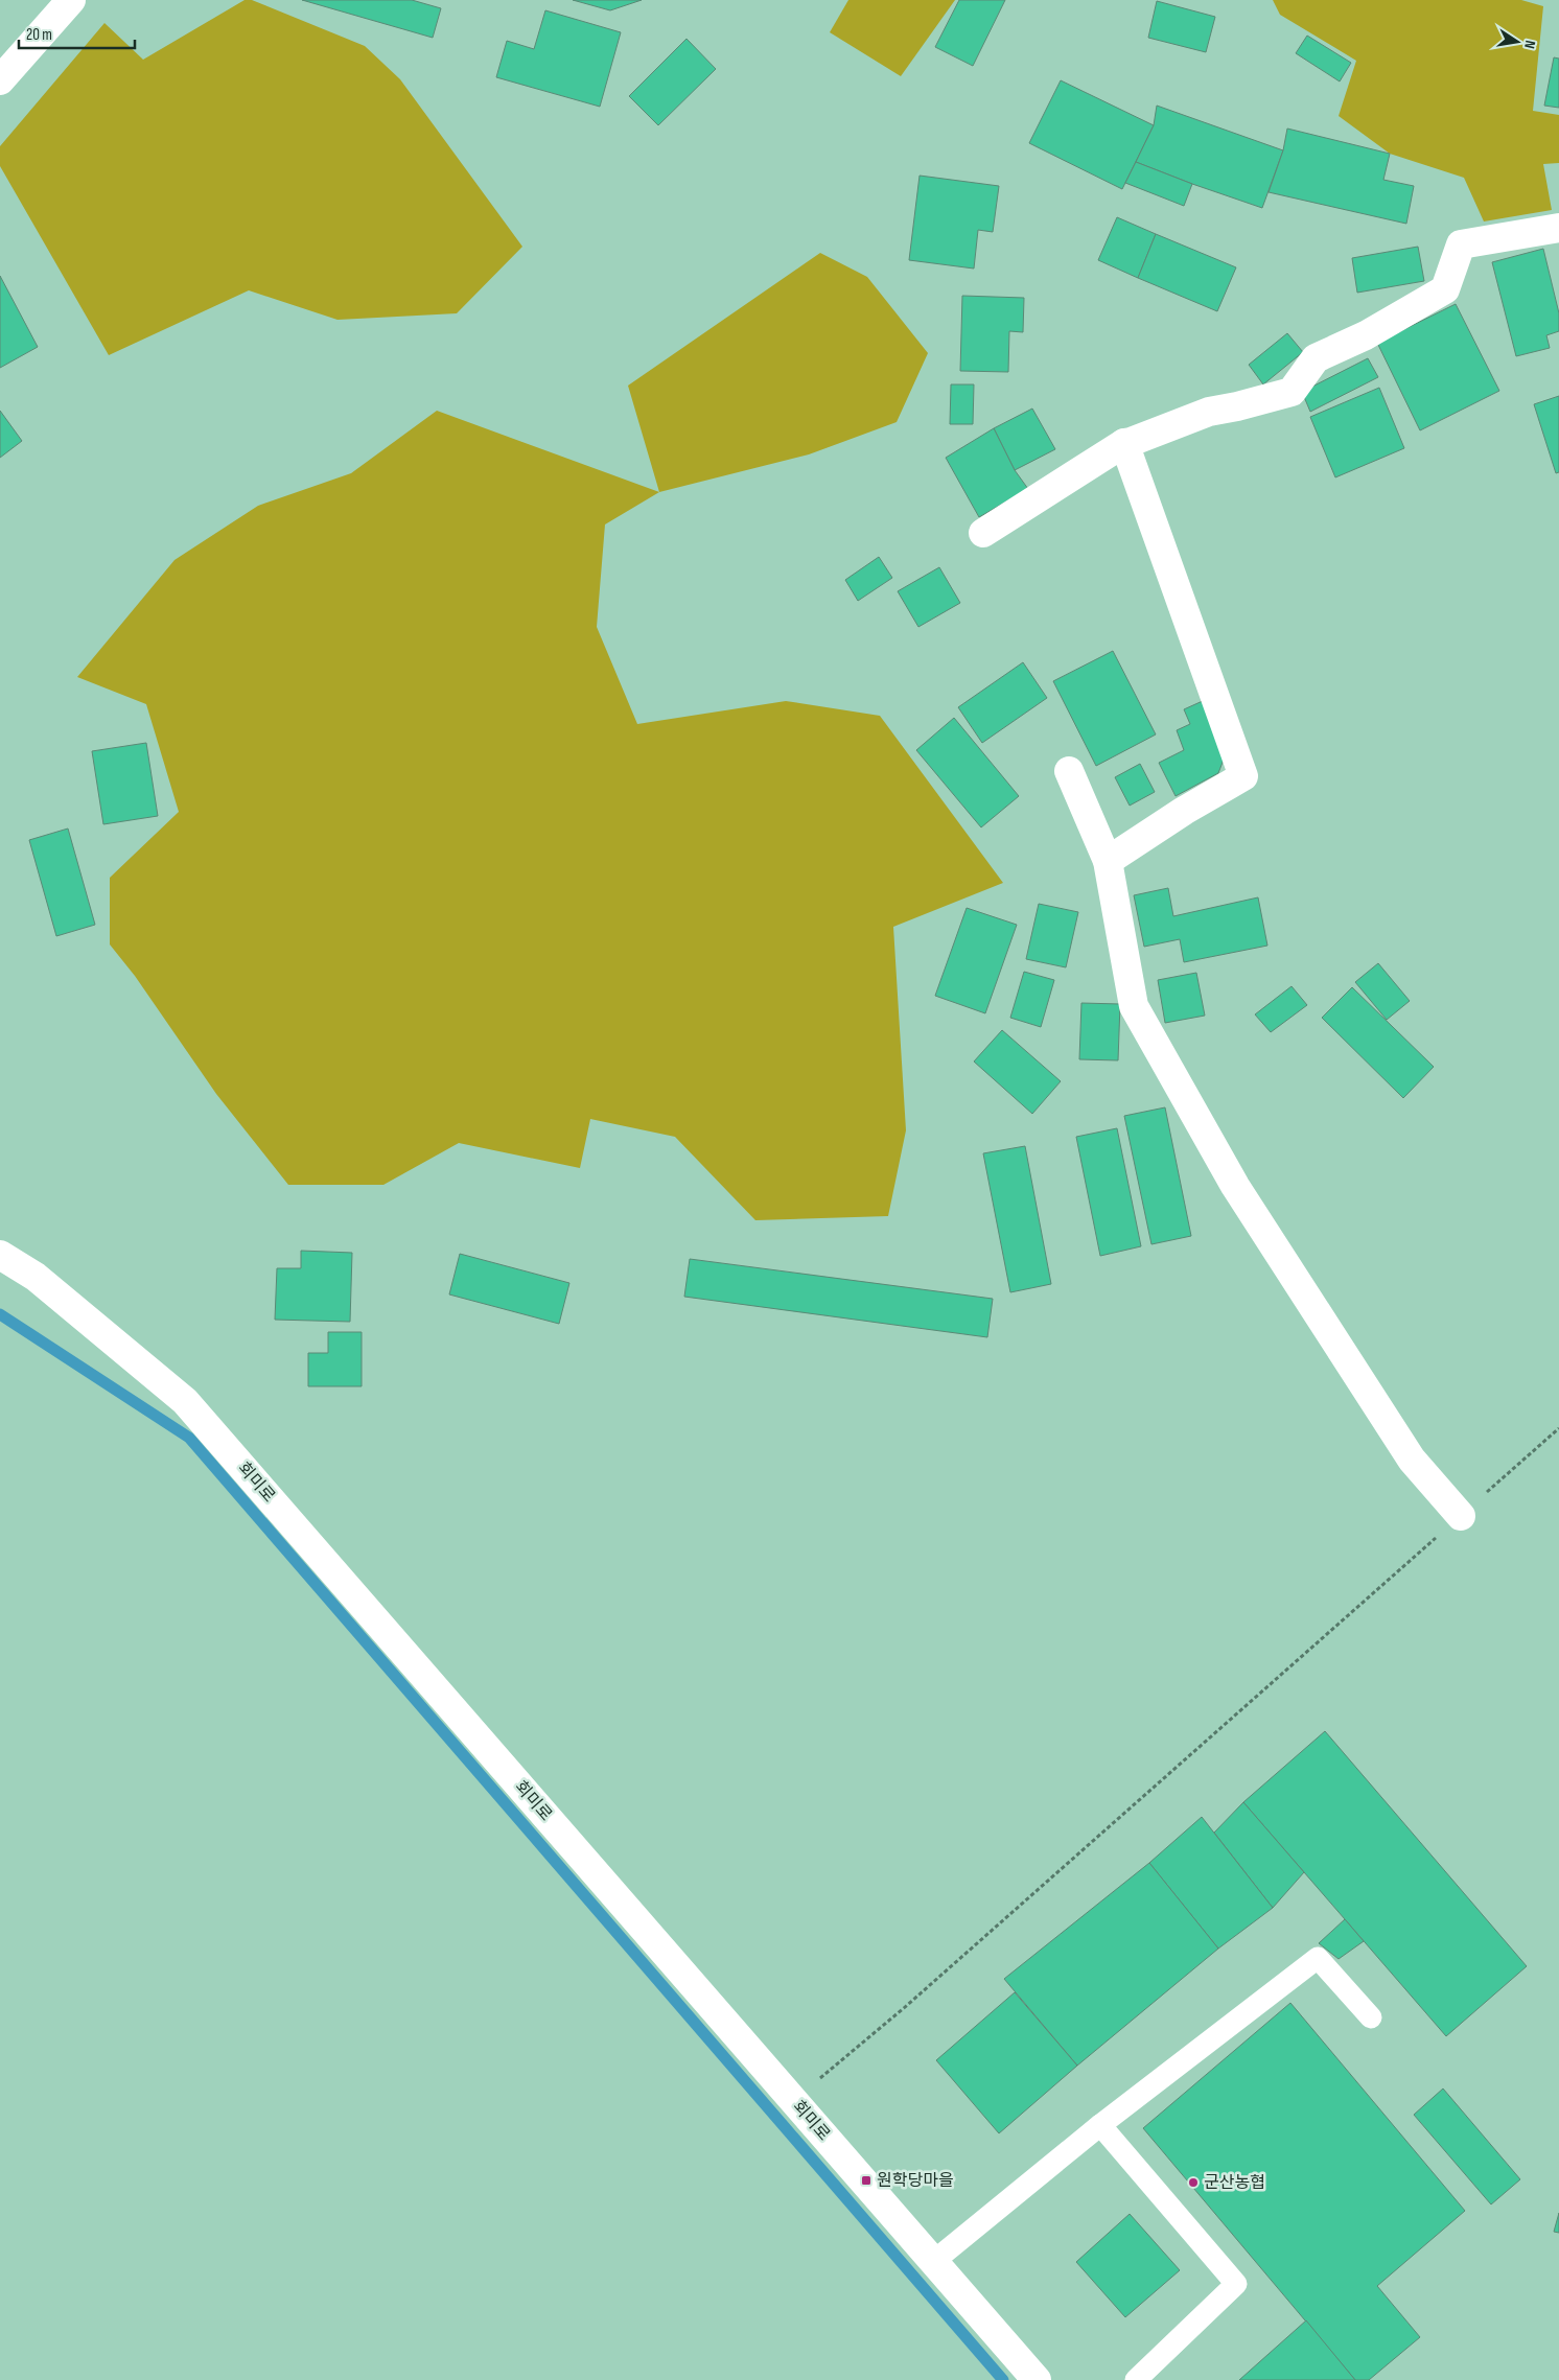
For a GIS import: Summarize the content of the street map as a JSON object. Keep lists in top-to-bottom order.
{
  "streets": {
    "street": ["회미로"]
  },
  "places": {
    "transit": ["원학당마을"],
    "other": ["군산농협"]
  },
  "scale_bar": "20 m",
  "north": "right"
}
